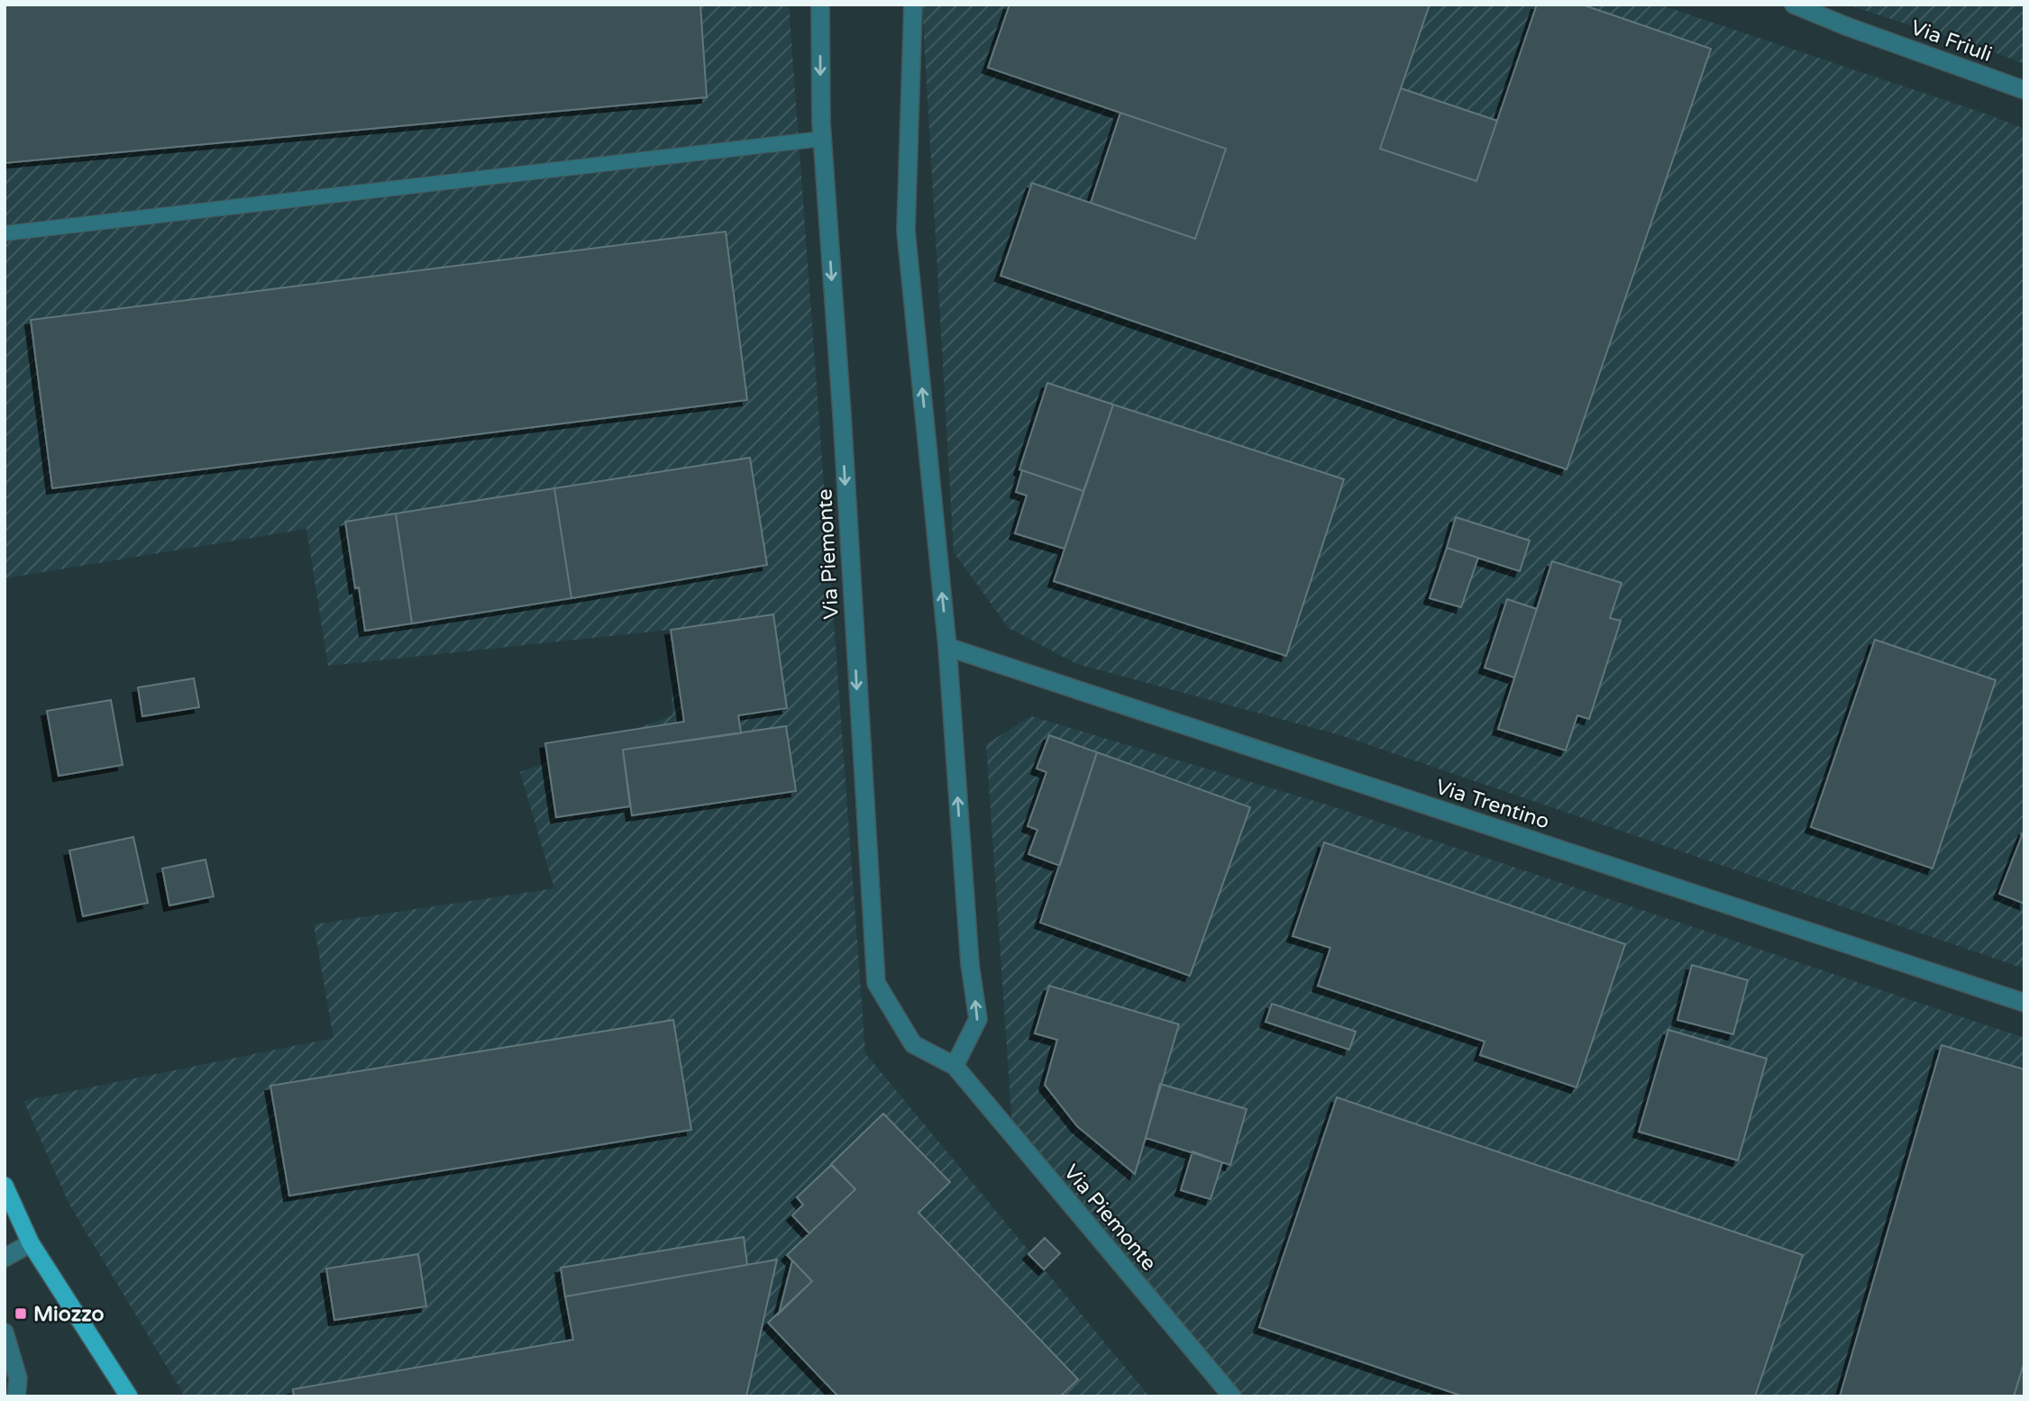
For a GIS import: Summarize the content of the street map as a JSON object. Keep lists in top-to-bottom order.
{
  "streets": {
    "street": ["Via Friuli", "Via Piemonte", "Via Trentino"]
  },
  "places": {
    "transit": ["Miozzo"]
  }
}
